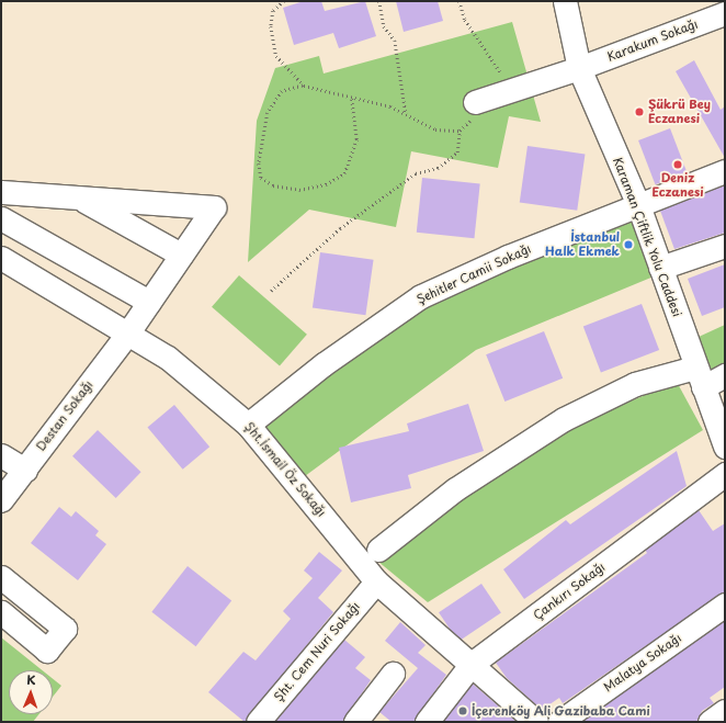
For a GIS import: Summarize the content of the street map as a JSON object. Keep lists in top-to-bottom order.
{
  "streets": {
    "street": [
      "Karakum Sokağı",
      "Karaman Çiftlik Yolu Caddesi",
      "Şehitler Camii Sokağı",
      "Destan Sokağı",
      "Şht.İsmail Öz Sokağı",
      "Çankırı Sokağı",
      "Şht. Cem Nuri Sokağı",
      "Malatya Sokağı"
    ]
  },
  "crossings": [
    ["Karakum Sokağı", "Karaman Çiftlik Yolu Caddesi"],
    ["Karaman Çiftlik Yolu Caddesi", "Şehitler Camii Sokağı"],
    ["Şehitler Camii Sokağı", "Şht.İsmail Öz Sokağı"],
    ["Destan Sokağı", "Şht.İsmail Öz Sokağı"],
    ["Şht.İsmail Öz Sokağı", "Çankırı Sokağı"],
    ["Şht.İsmail Öz Sokağı", "Şht. Cem Nuri Sokağı"]
  ],
  "places": [
    "Şükrü Bey Eczanesi",
    "Deniz Eczanesi",
    "İstanbul Halk Ekmek",
    "İçerenköy Ali Gazibaba Cami"
  ],
  "north": "top"
}
